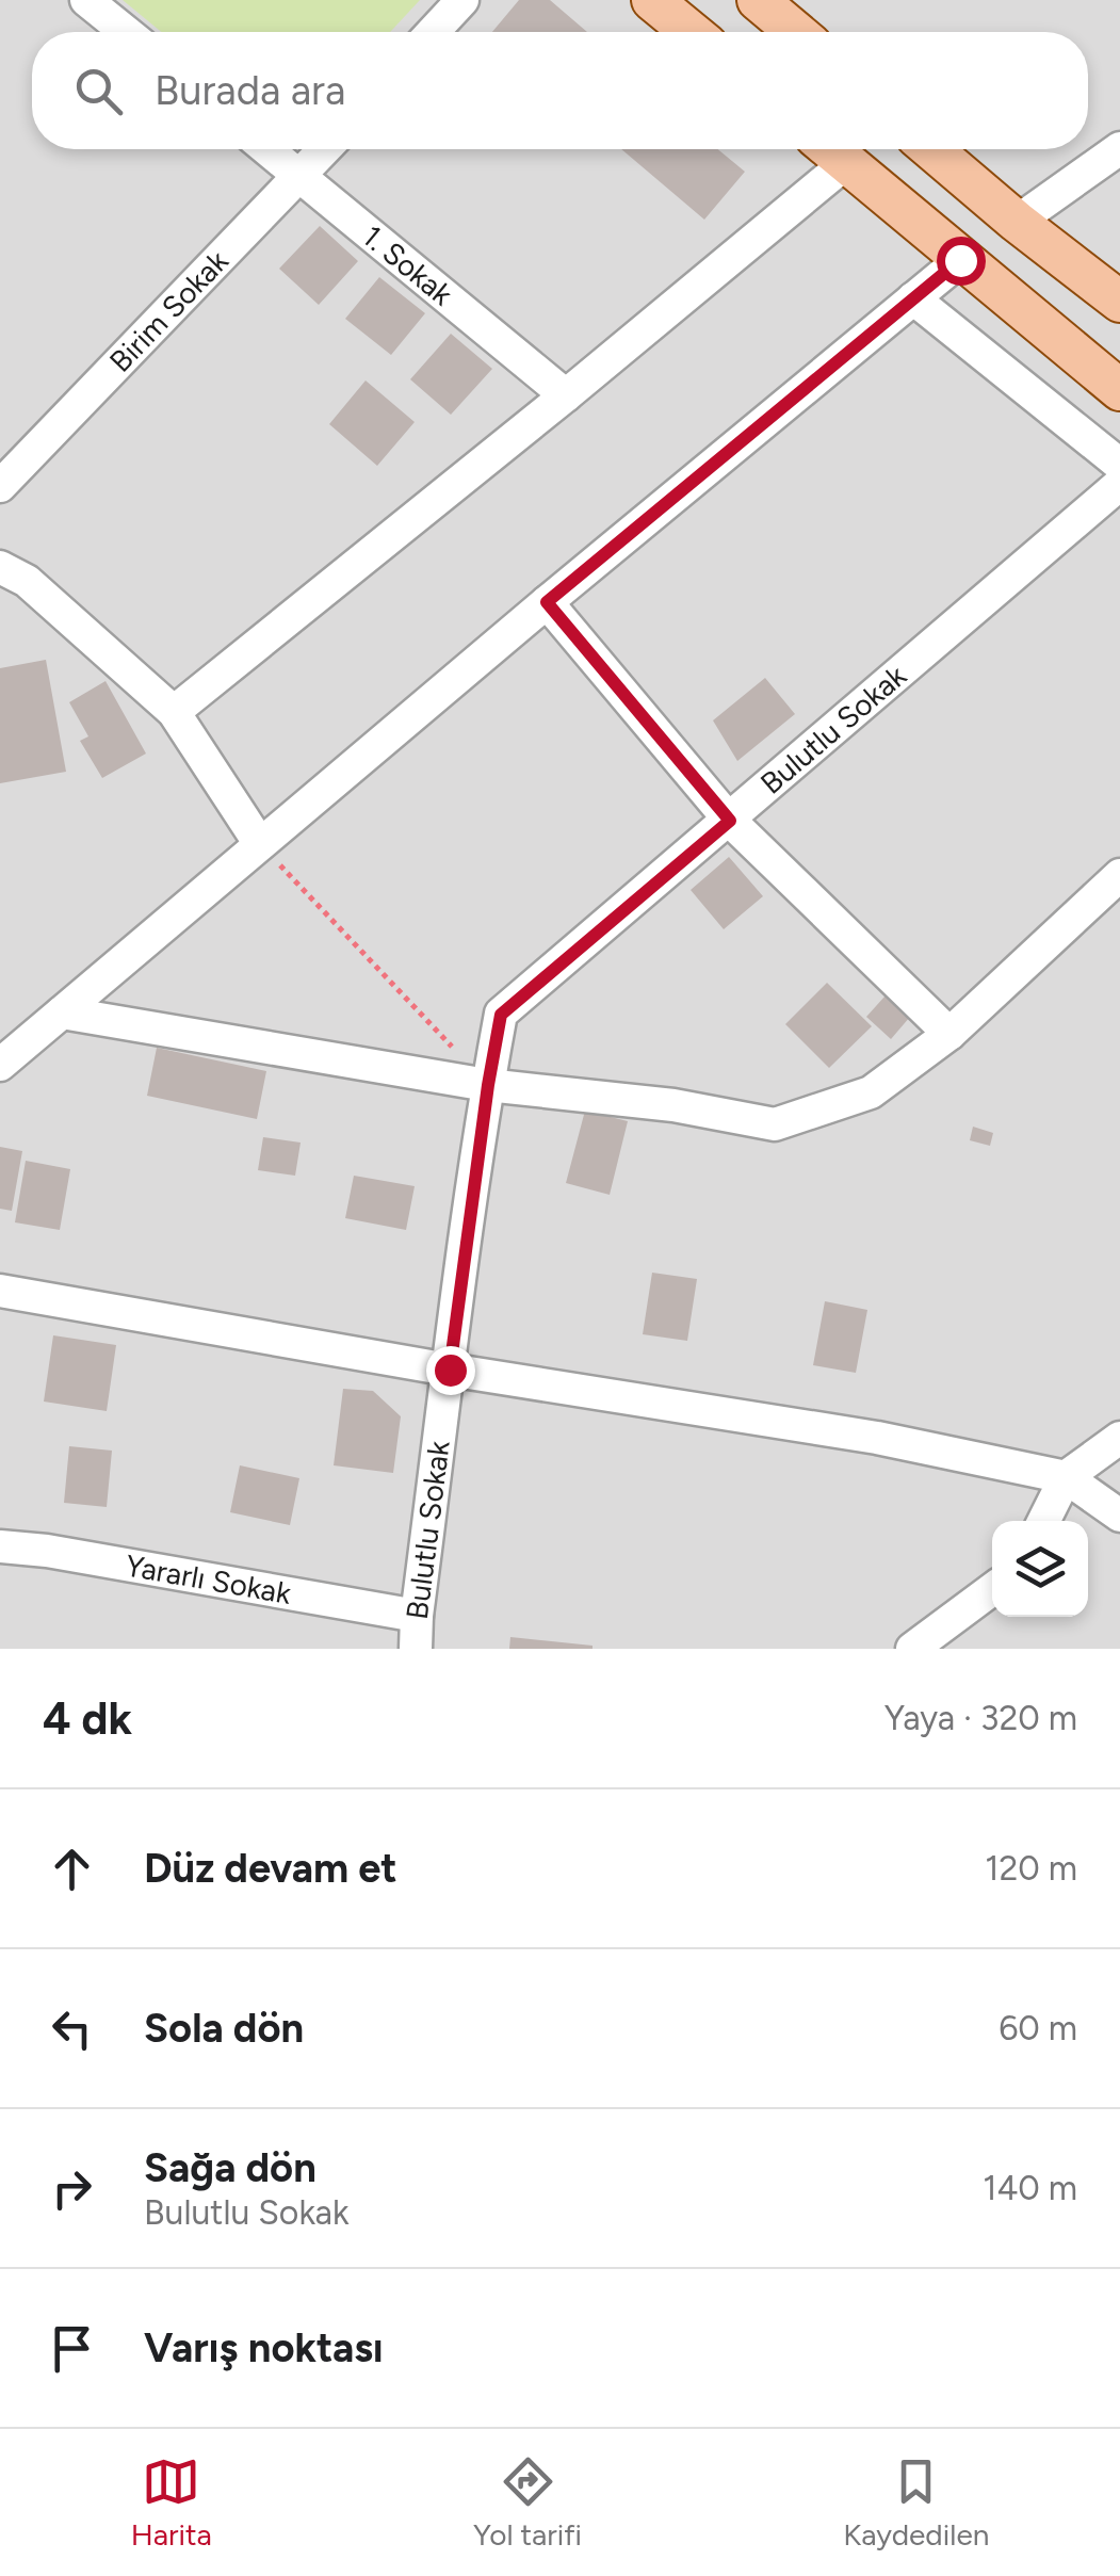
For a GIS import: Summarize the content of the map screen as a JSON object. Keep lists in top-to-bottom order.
{
  "streets": {
    "street": [
      "1. Sokak",
      "Birim Sokak",
      "Bulutlu Sokak",
      "Yararlı Sokak"
    ]
  },
  "crossings": [
    ["1. Sokak", "Birim Sokak"],
    ["Bulutlu Sokak", "Yararlı Sokak"]
  ],
  "page": {
    "search": "Burada ara",
    "heading": ["4 dk", "Yaya · 320 m"],
    "list": [
      ["Düz devam et", "120 m"],
      ["Sola dön", "60 m"],
      ["Sağa dön", "Bulutlu Sokak", "140 m"],
      "Varış noktası"
    ],
    "nav": ["Harita", "Yol tarifi", "Kaydedilen"]
  }
}
